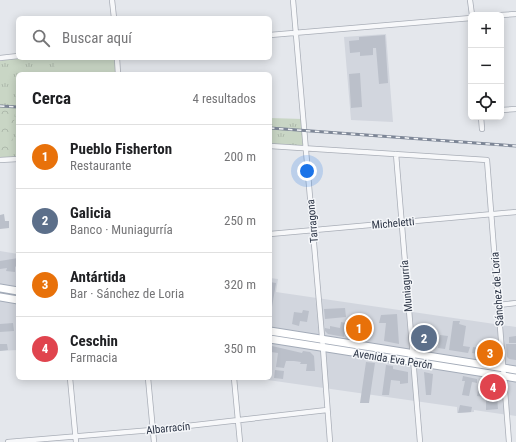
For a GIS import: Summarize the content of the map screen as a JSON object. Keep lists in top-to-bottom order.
{
  "streets": {
    "main road": ["Avenida Eva Perón"],
    "street": [
      "Tarragona",
      "Micheletti",
      "Muniagurría",
      "Sánchez de Loria",
      "Albarracín"
    ]
  },
  "crossings": [
    ["Tarragona", "Micheletti"],
    ["Tarragona", "Avenida Eva Perón"],
    ["Tarragona", "Albarracín"],
    ["Micheletti", "Muniagurría"],
    ["Micheletti", "Sánchez de Loria"],
    ["Muniagurría", "Sánchez de Loria"],
    ["Muniagurría", "Avenida Eva Perón"],
    ["Sánchez de Loria", "Avenida Eva Perón"]
  ],
  "page": {
    "map_buttons": ["+", "−"],
    "search": "Buscar aquí",
    "heading": ["Cerca", "4 resultados"],
    "list": [
      {
        "mark": "1",
        "name": "Pueblo Fisherton",
        "note": "Restaurante",
        "value": "200 m"
      },
      {
        "mark": "2",
        "name": "Galicia",
        "note": "Banco · Muniagurría",
        "value": "250 m"
      },
      {
        "mark": "3",
        "name": "Antártida",
        "note": "Bar · Sánchez de Loria",
        "value": "320 m"
      },
      {
        "mark": "4",
        "name": "Ceschin",
        "note": "Farmacia",
        "value": "350 m"
      }
    ],
    "pins": [
      "1",
      "2",
      "3",
      "4"
    ]
  }
}
